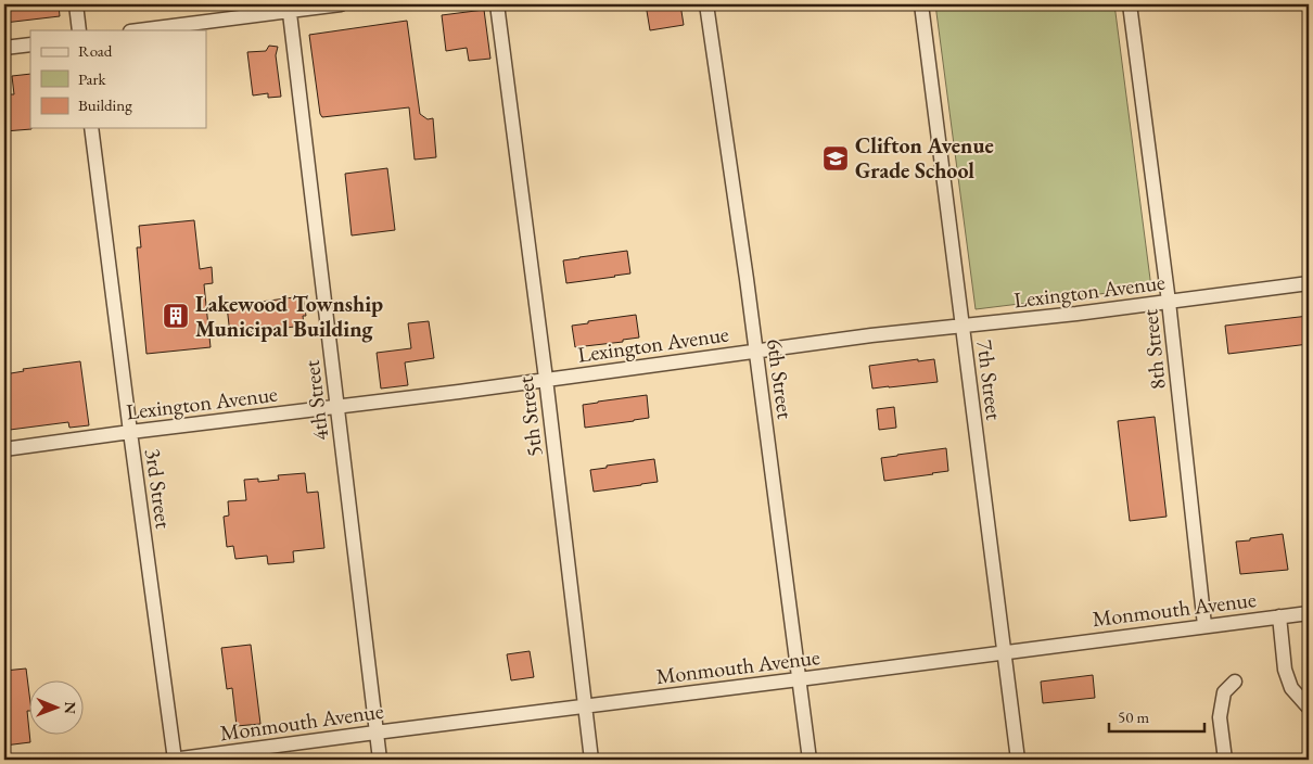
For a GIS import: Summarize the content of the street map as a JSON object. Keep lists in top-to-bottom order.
{
  "streets": {
    "street": [
      "Lexington Avenue",
      "8th Street",
      "6th Street",
      "7th Street",
      "4th Street",
      "5th Street",
      "3rd Street",
      "Monmouth Avenue"
    ]
  },
  "crossings": [
    ["Lexington Avenue", "8th Street"],
    ["Lexington Avenue", "6th Street"],
    ["Lexington Avenue", "7th Street"],
    ["Lexington Avenue", "4th Street"],
    ["Lexington Avenue", "5th Street"],
    ["Lexington Avenue", "3rd Street"],
    ["8th Street", "Monmouth Avenue"],
    ["6th Street", "Monmouth Avenue"],
    ["7th Street", "Monmouth Avenue"],
    ["4th Street", "Monmouth Avenue"],
    ["5th Street", "Monmouth Avenue"],
    ["3rd Street", "Monmouth Avenue"]
  ],
  "places": {
    "school or university": ["Clifton Avenue Grade School"],
    "building": ["Lakewood Township Municipal Building"]
  },
  "legend": ["Road", "Park", "Building"],
  "scale_bar": "50 m",
  "north": "right"
}
